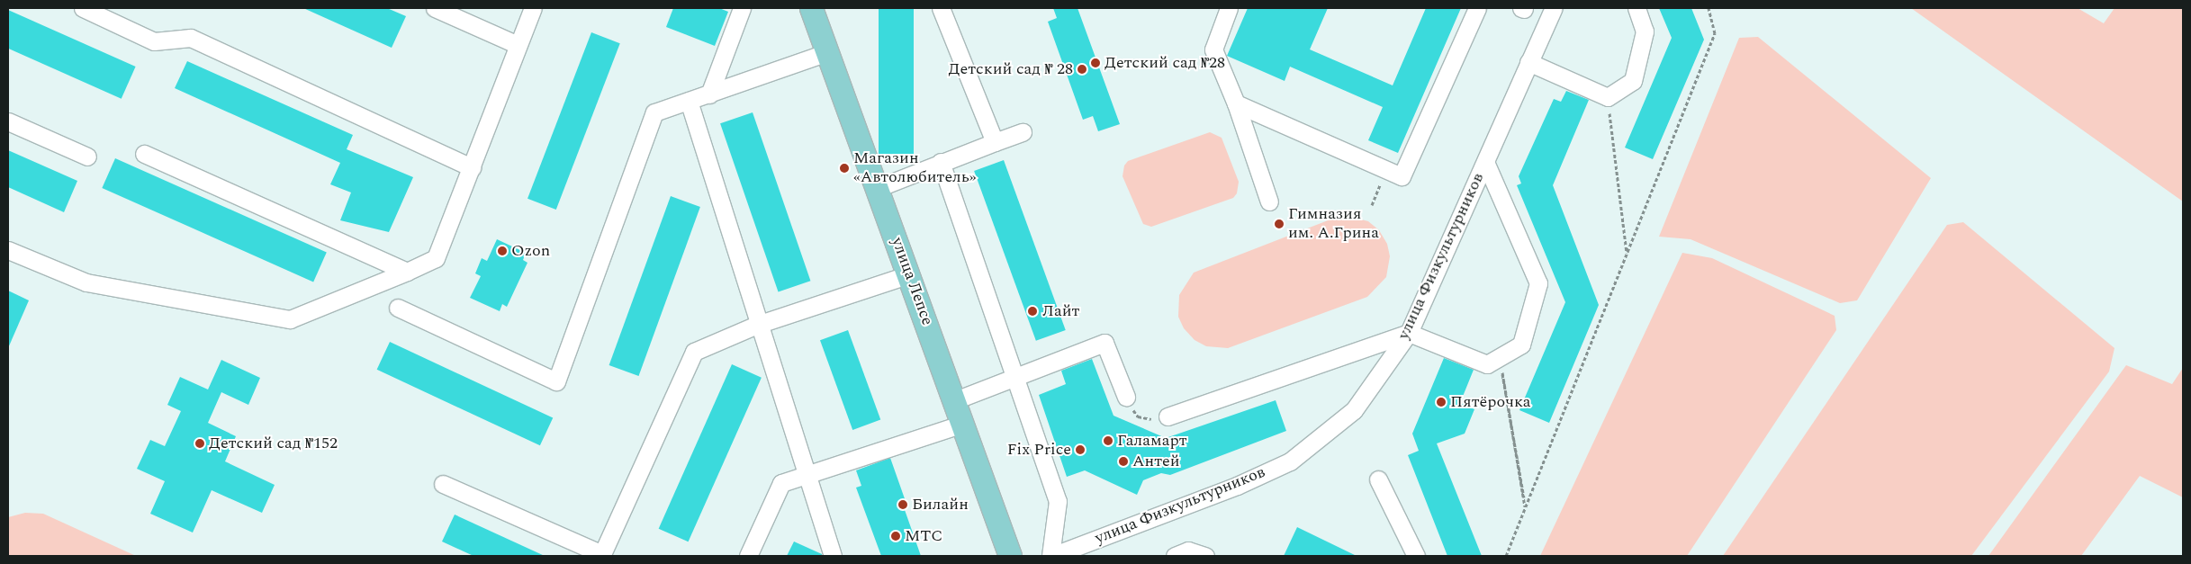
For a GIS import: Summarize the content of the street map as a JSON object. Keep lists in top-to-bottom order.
{
  "streets": {
    "main road": ["улица Лепсе"],
    "street": ["улица Физкультурников"]
  },
  "places": [
    "Детский сад №28",
    "Детский сад № 28",
    "Магазин «Автолюбитель»",
    "Гимназия им. А.Грина",
    "Ozon",
    "Лайт",
    "Пятёрочка",
    "Галамарт",
    "Детский сад №152",
    "Fix Price",
    "Антей",
    "Билайн",
    "МТС"
  ]
}
